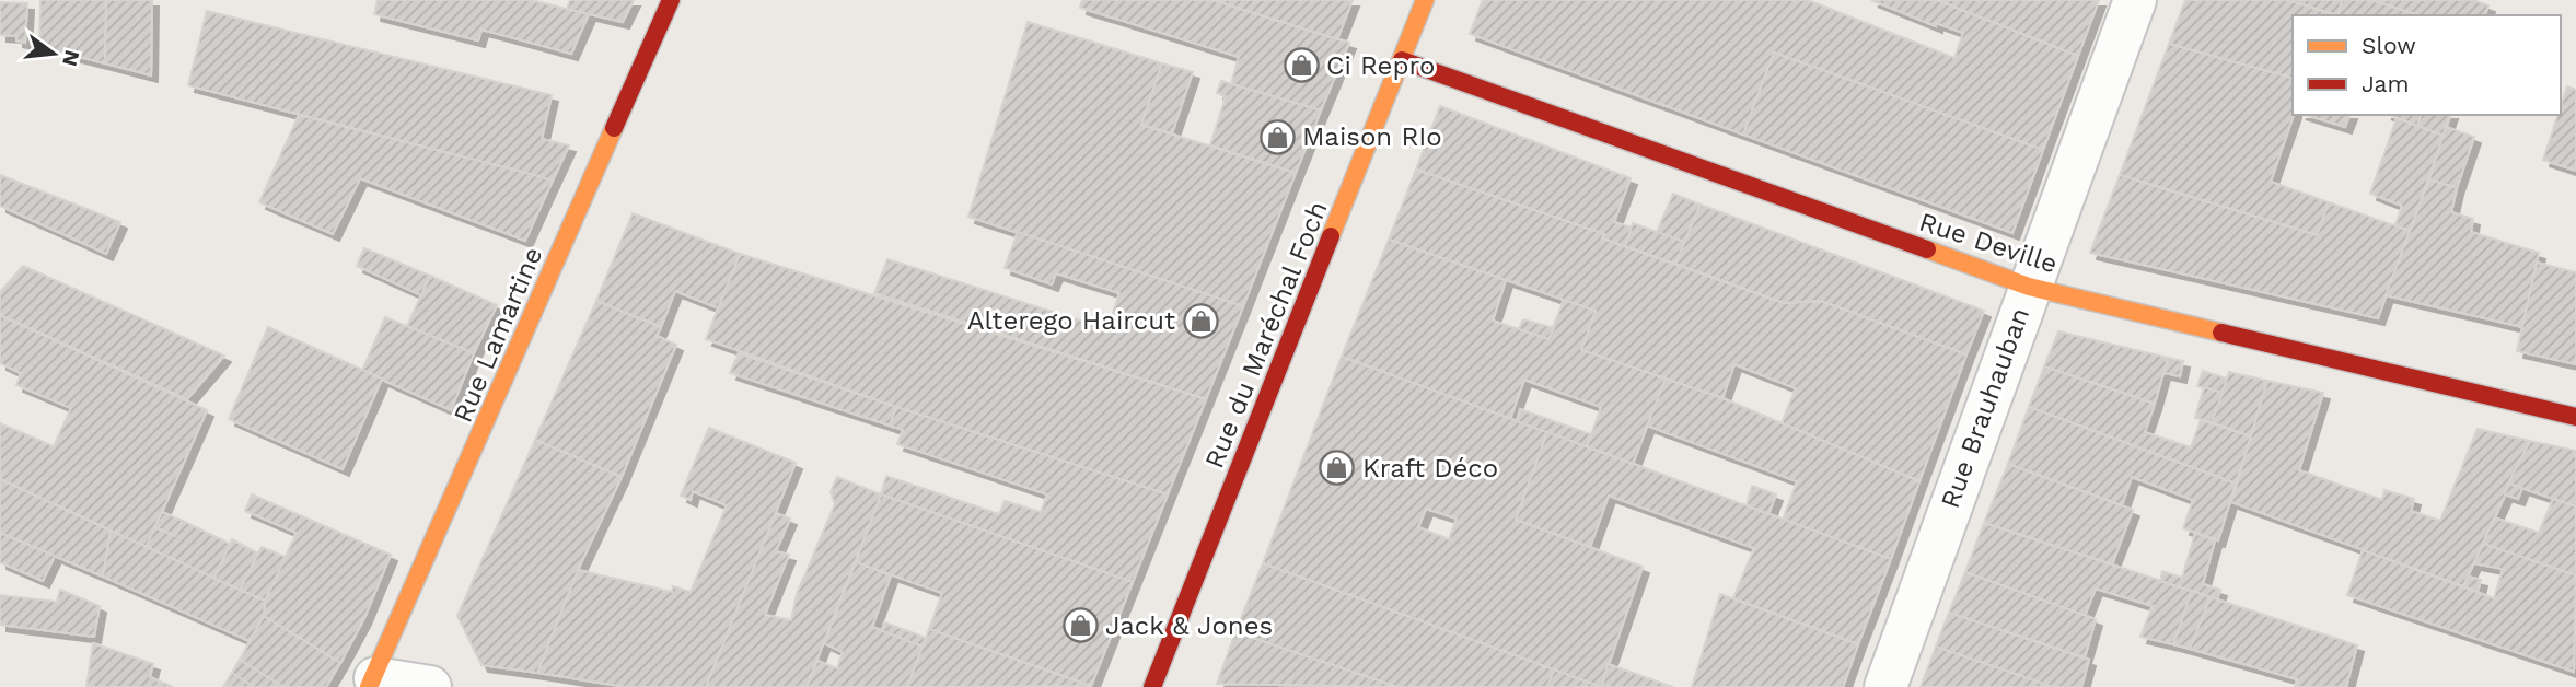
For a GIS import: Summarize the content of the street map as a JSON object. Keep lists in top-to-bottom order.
{
  "streets": {
    "street": [
      "Rue Deville",
      "Rue Lamartine",
      "Rue du Maréchal Foch",
      "Rue Brauhauban"
    ]
  },
  "crossings": [
    ["Rue Deville", "Rue du Maréchal Foch"],
    ["Rue Deville", "Rue Brauhauban"]
  ],
  "places": {
    "shop": [
      "Ci Repro",
      "Maison RIo",
      "Alterego Haircut",
      "Kraft Déco",
      "Jack & Jones"
    ]
  },
  "legend": ["Slow", "Jam"],
  "north": "right"
}
